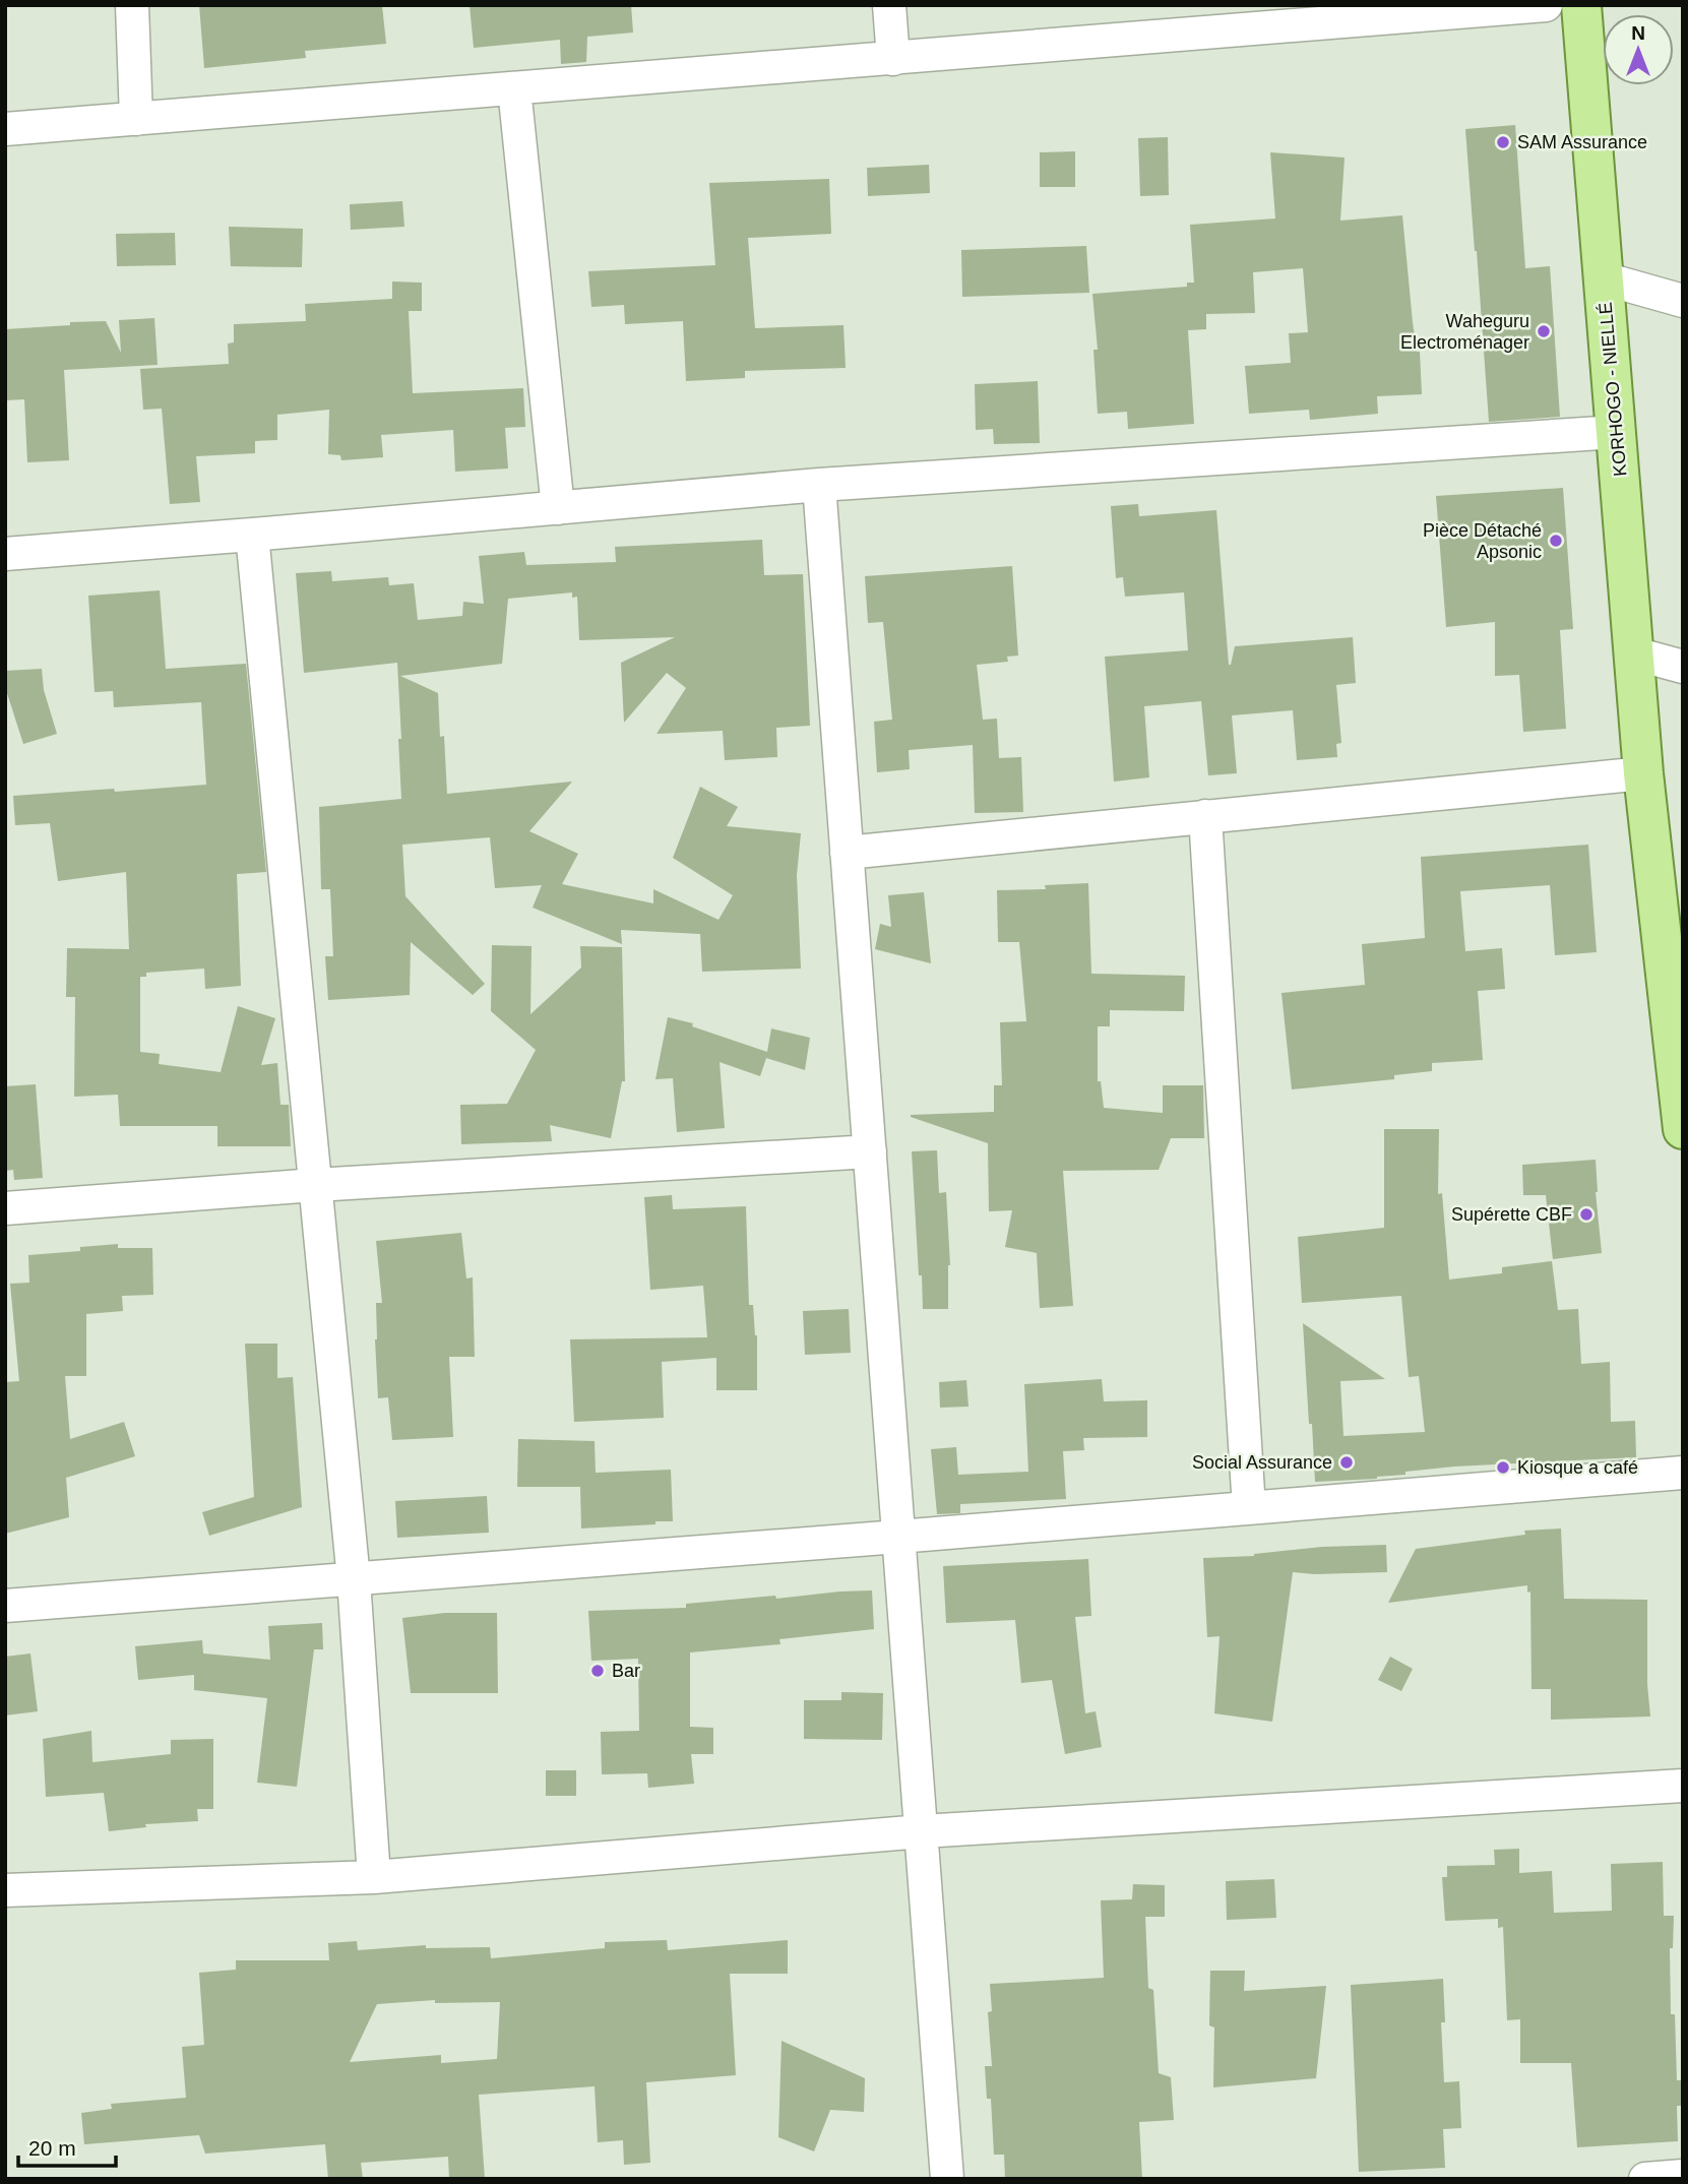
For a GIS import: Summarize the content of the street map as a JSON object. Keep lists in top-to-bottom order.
{
  "streets": {
    "main road": ["KORHOGO - NIELLÉ"]
  },
  "places": [
    "SAM Assurance",
    "Waheguru Electroménager",
    "Pièce Détaché Apsonic",
    "Supérette CBF",
    "Social Assurance",
    "Kiosque a café",
    "Bar"
  ],
  "scale_bar": "20 m",
  "north": "top"
}
